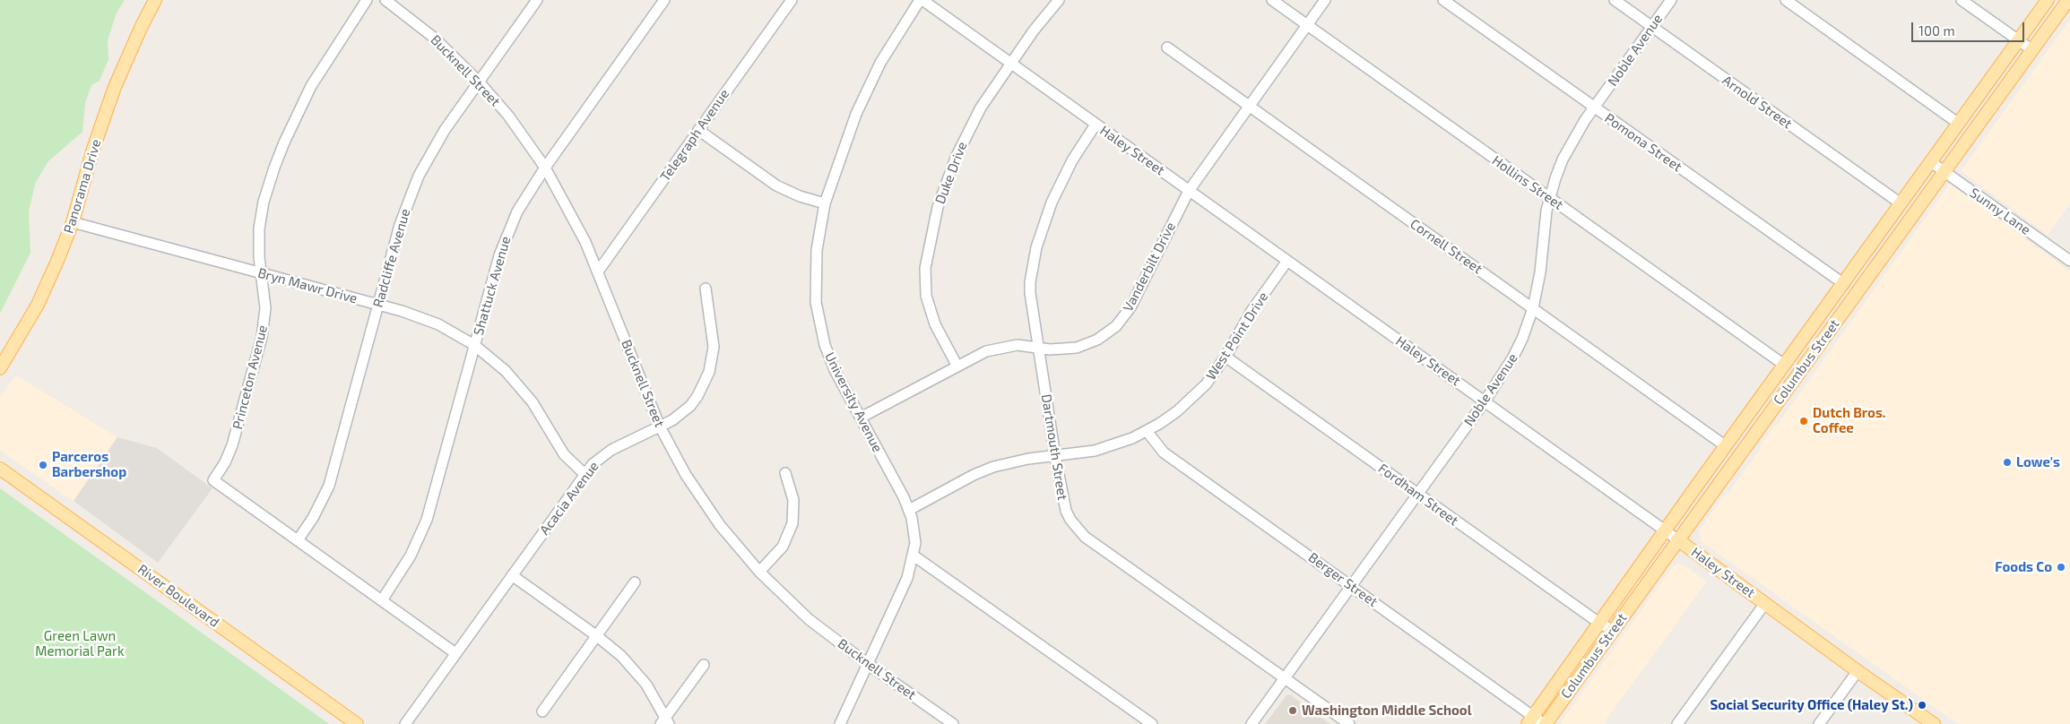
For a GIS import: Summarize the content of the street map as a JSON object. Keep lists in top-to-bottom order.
{
  "streets": {
    "main road": [
      "Haley Street",
      "Panorama Drive",
      "Columbus Street",
      "River Boulevard"
    ],
    "street": [
      "Noble Avenue",
      "Bucknell Street",
      "Arnold Street",
      "Telegraph Avenue",
      "Pomona Street",
      "Duke Drive",
      "Hollins Street",
      "Sunny Lane",
      "Cornell Street",
      "Radcliffe Avenue",
      "Vanderbilt Drive",
      "Bryn Mawr Drive",
      "Shattuck Avenue",
      "West Point Drive",
      "Princeton Avenue",
      "University Avenue",
      "Dartmouth Street",
      "Fordham Street",
      "Acacia Avenue",
      "Berger Street"
    ]
  },
  "crossings": [
    ["Noble Avenue", "Arnold Street"],
    ["Noble Avenue", "Pomona Street"],
    ["Noble Avenue", "Haley Street"],
    ["Noble Avenue", "Hollins Street"],
    ["Noble Avenue", "Cornell Street"],
    ["Noble Avenue", "Dartmouth Street"],
    ["Noble Avenue", "Fordham Street"],
    ["Noble Avenue", "Berger Street"],
    ["Bucknell Street", "Telegraph Avenue"],
    ["Bucknell Street", "Radcliffe Avenue"],
    ["Bucknell Street", "Shattuck Avenue"],
    ["Bucknell Street", "University Avenue"],
    ["Bucknell Street", "Acacia Avenue"],
    ["Arnold Street", "Columbus Street"],
    ["Pomona Street", "Columbus Street"],
    ["Haley Street", "Duke Drive"],
    ["Haley Street", "Vanderbilt Drive"],
    ["Haley Street", "West Point Drive"],
    ["Haley Street", "Columbus Street"],
    ["Haley Street", "University Avenue"],
    ["Haley Street", "Dartmouth Street"],
    ["Duke Drive", "Vanderbilt Drive"],
    ["Hollins Street", "Vanderbilt Drive"],
    ["Hollins Street", "Columbus Street"],
    ["Panorama Drive", "Bryn Mawr Drive"],
    ["Sunny Lane", "Columbus Street"],
    ["Cornell Street", "Vanderbilt Drive"],
    ["Cornell Street", "Columbus Street"],
    ["Radcliffe Avenue", "Bryn Mawr Drive"],
    ["Radcliffe Avenue", "Princeton Avenue"],
    ["Vanderbilt Drive", "University Avenue"],
    ["Vanderbilt Drive", "Dartmouth Street"],
    ["Bryn Mawr Drive", "Shattuck Avenue"],
    ["Bryn Mawr Drive", "Princeton Avenue"],
    ["Bryn Mawr Drive", "Acacia Avenue"],
    ["West Point Drive", "University Avenue"],
    ["West Point Drive", "Dartmouth Street"],
    ["West Point Drive", "Fordham Street"],
    ["West Point Drive", "Berger Street"],
    ["Columbus Street", "Fordham Street"],
    ["Columbus Street", "Berger Street"]
  ],
  "parks": ["Green Lawn Memorial Park"],
  "places": [
    "Dutch Bros. Coffee",
    "Lowe's",
    "Parceros Barbershop",
    "Foods Co",
    "Social Security Office (Haley St.)",
    "Washington Middle School"
  ],
  "scale_bar": "100 m"
}
